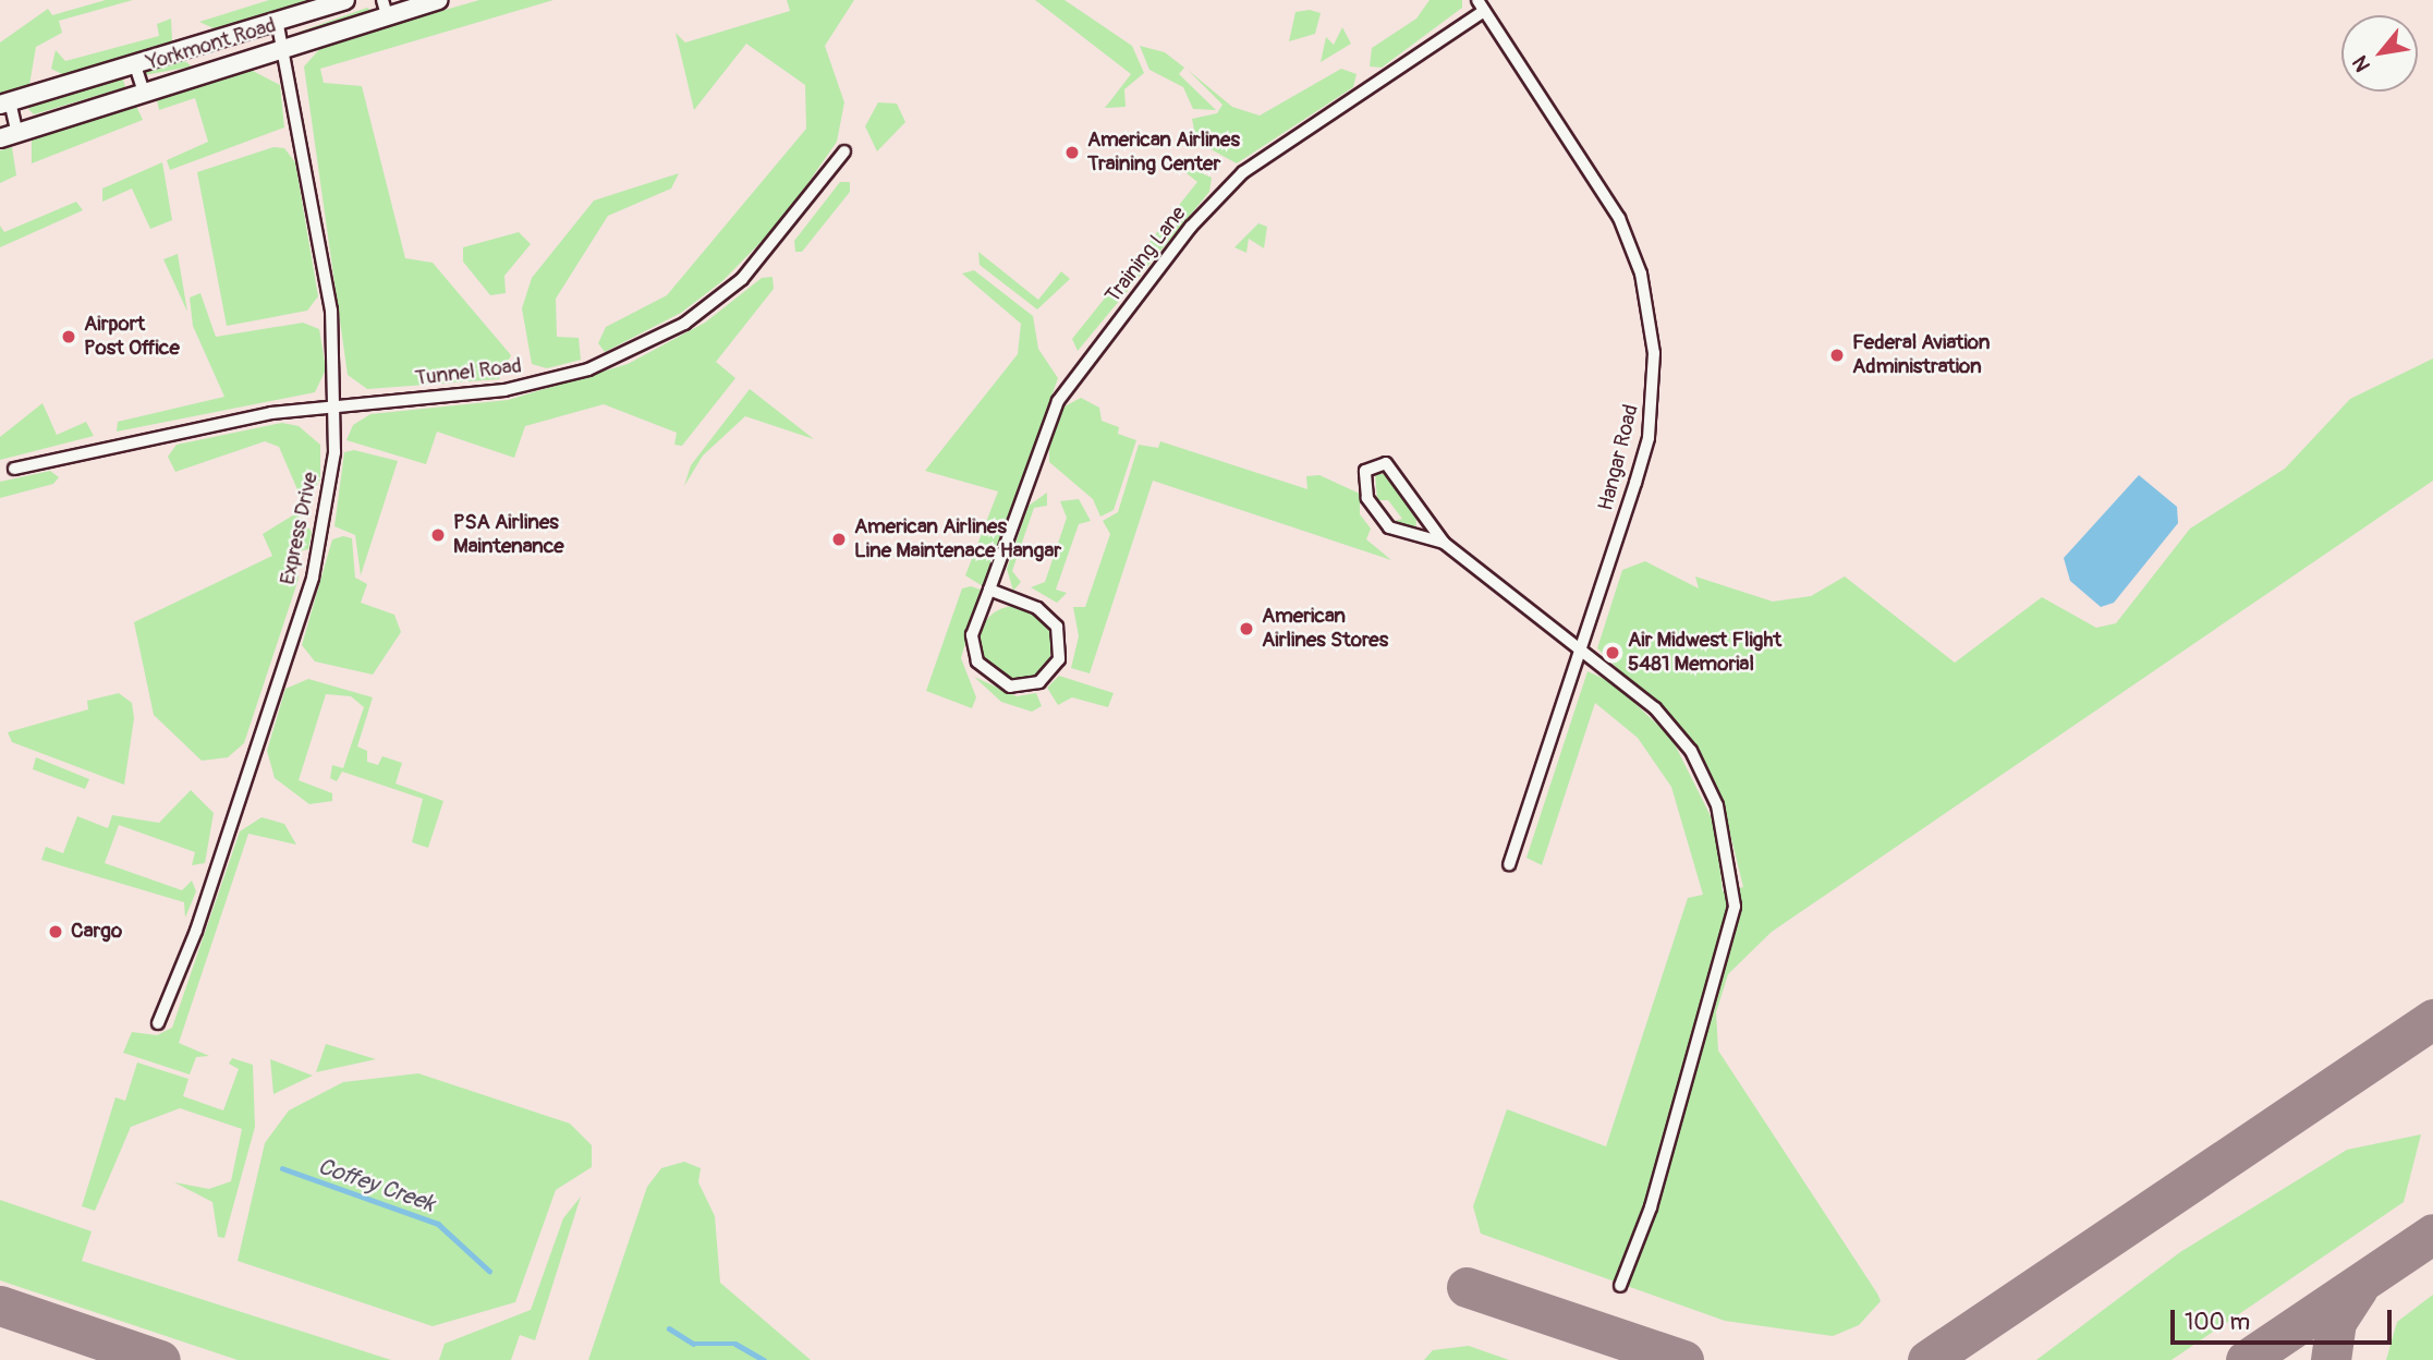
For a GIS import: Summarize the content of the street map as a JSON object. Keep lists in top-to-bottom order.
{
  "streets": {
    "street": [
      "Yorkmont Road",
      "Training Lane",
      "Tunnel Road",
      "Hangar Road",
      "Express Drive"
    ]
  },
  "crossings": [
    ["Yorkmont Road", "Express Drive"],
    ["Training Lane", "Hangar Road"],
    ["Tunnel Road", "Express Drive"]
  ],
  "water": ["Coffey Creek"],
  "places": [
    "American Airlines Training Center",
    "Airport Post Office",
    "Federal Aviation Administration",
    "PSA Airlines Maintenance",
    "American Airlines Line Maintenace Hangar",
    "American Airlines Stores",
    "Air Midwest Flight 5481 Memorial",
    "Cargo"
  ],
  "scale_bar": "100 m",
  "north": "bottom left"
}
